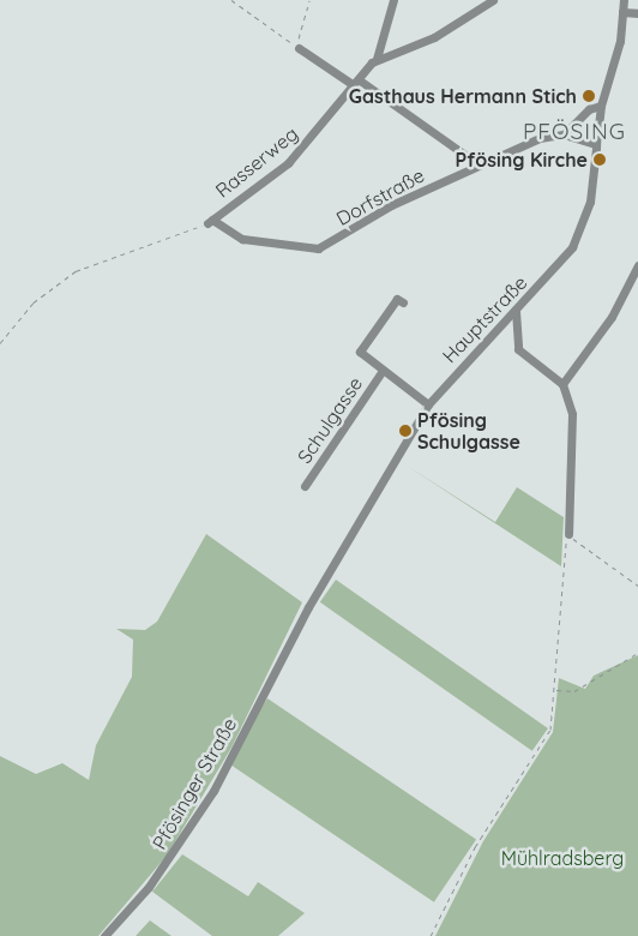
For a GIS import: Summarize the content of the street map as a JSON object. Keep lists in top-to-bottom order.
{
  "streets": {
    "street": [
      "Rasserweg",
      "Dorfstraße",
      "Hauptstraße",
      "Schulgasse",
      "Pfösinger Straße"
    ]
  },
  "crossings": [
    ["Rasserweg", "Dorfstraße"],
    ["Dorfstraße", "Hauptstraße"],
    ["Hauptstraße", "Schulgasse"],
    ["Hauptstraße", "Pfösinger Straße"]
  ],
  "districts": ["PFÖSING"],
  "parks": ["Mühlradsberg"],
  "places": ["Gasthaus Hermann Stich", "Pfösing Kirche", "Pfösing Schulgasse"]
}
